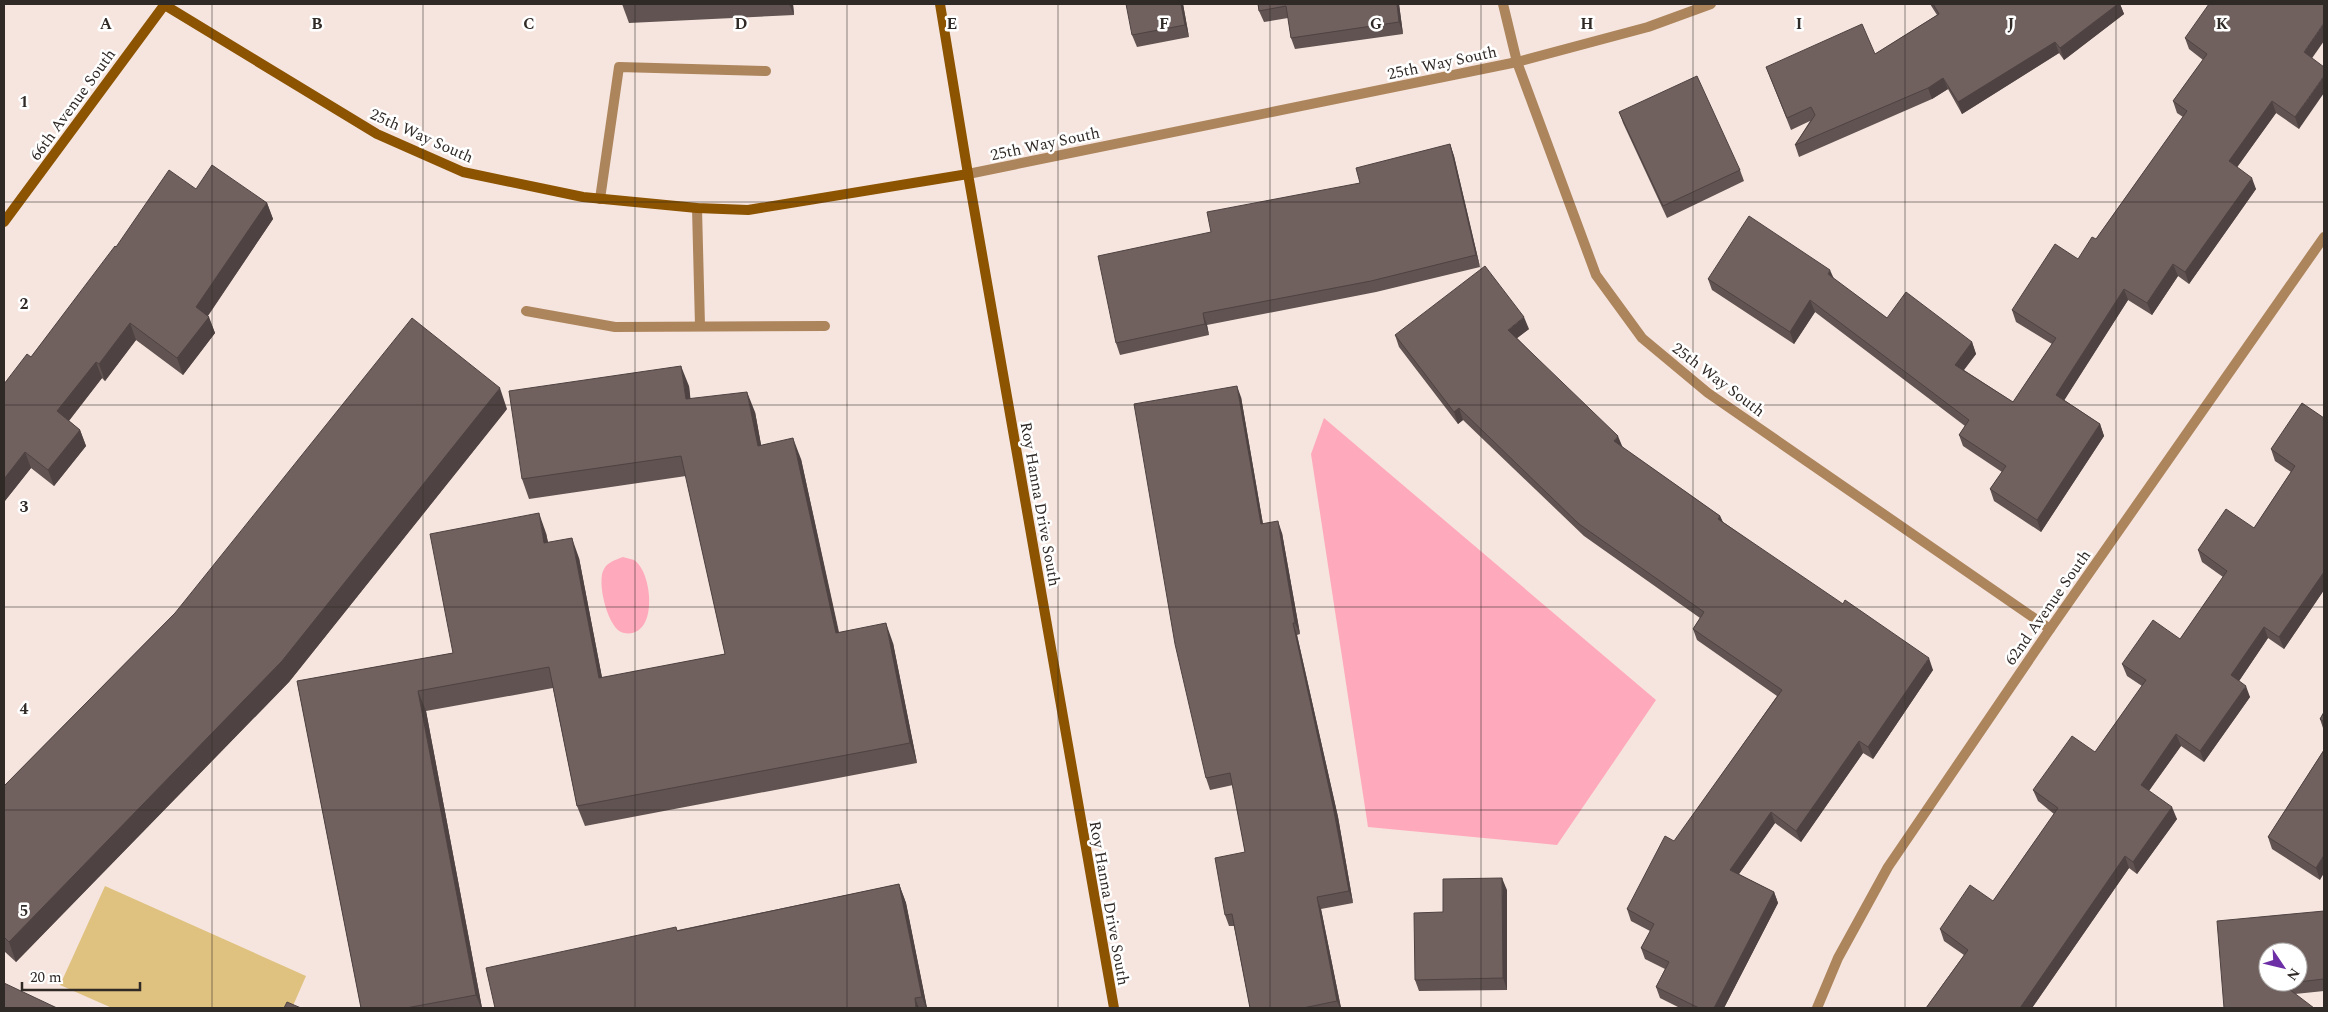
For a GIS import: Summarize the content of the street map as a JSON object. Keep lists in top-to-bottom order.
{
  "streets": {
    "street": [
      "25th Way South",
      "66th Avenue South",
      "Roy Hanna Drive South",
      "62nd Avenue South"
    ]
  },
  "crossings": [
    ["25th Way South", "66th Avenue South"],
    ["25th Way South", "Roy Hanna Drive South"],
    ["25th Way South", "62nd Avenue South"]
  ],
  "scale_bar": "20 m",
  "north": "bottom right",
  "grid": {
    "columns": [
      "A",
      "B",
      "C",
      "D",
      "E",
      "F",
      "G",
      "H",
      "I",
      "J",
      "K"
    ],
    "rows": [
      "1",
      "2",
      "3",
      "4",
      "5"
    ]
  }
}
